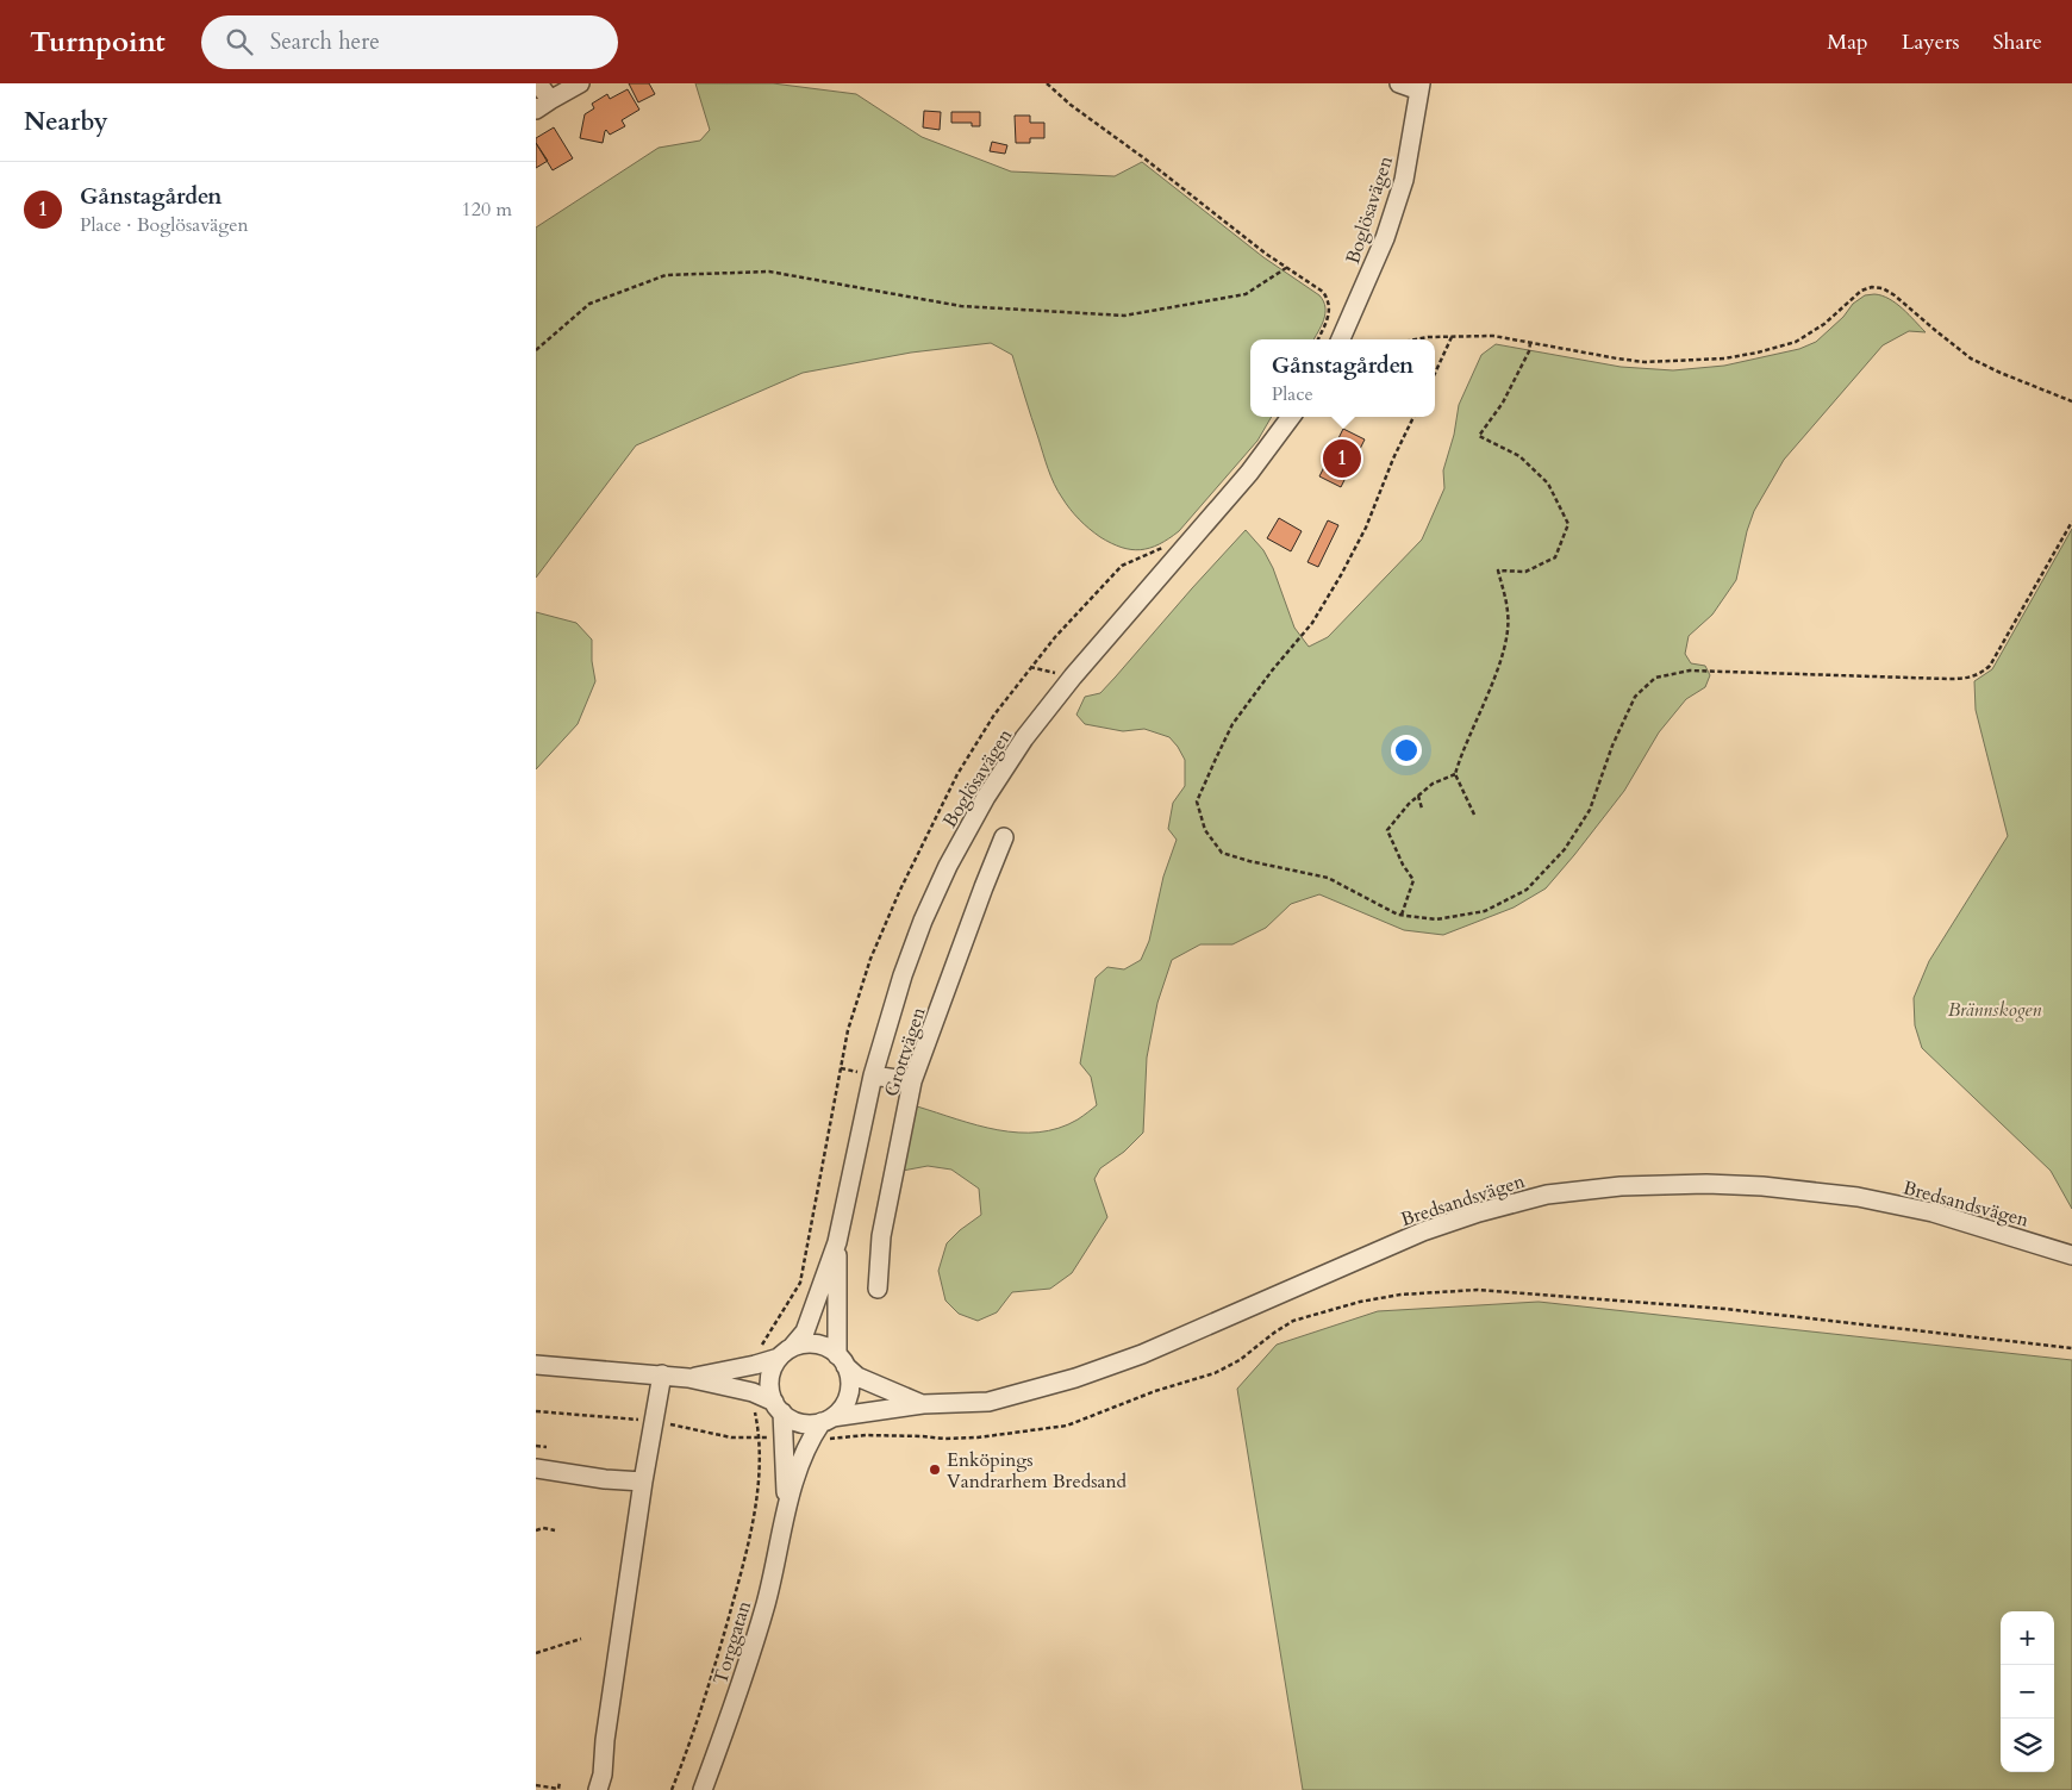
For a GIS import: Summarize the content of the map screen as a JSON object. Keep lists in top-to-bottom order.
{
  "streets": {
    "street": [
      "Boglösavägen",
      "Grottvägen",
      "Bredsandsvägen",
      "Torggatan"
    ]
  },
  "crossings": [
    ["Boglösavägen", "Bredsandsvägen"],
    ["Boglösavägen", "Torggatan"],
    ["Bredsandsvägen", "Torggatan"]
  ],
  "parks": ["Brännskogen"],
  "places": ["Enköpings Vandrarhem Bredsand"],
  "page": {
    "header": "Turnpoint",
    "search": "Search here",
    "nav": ["Map", "Layers", "Share"],
    "heading": "Nearby",
    "list": [
      {
        "mark": "1",
        "name": "Gånstagården",
        "note": "Place · Boglösavägen",
        "value": "120 m"
      }
    ],
    "popup": ["Gånstagården", "Place"],
    "pins": "1",
    "map_buttons": ["+", "−"]
  }
}
